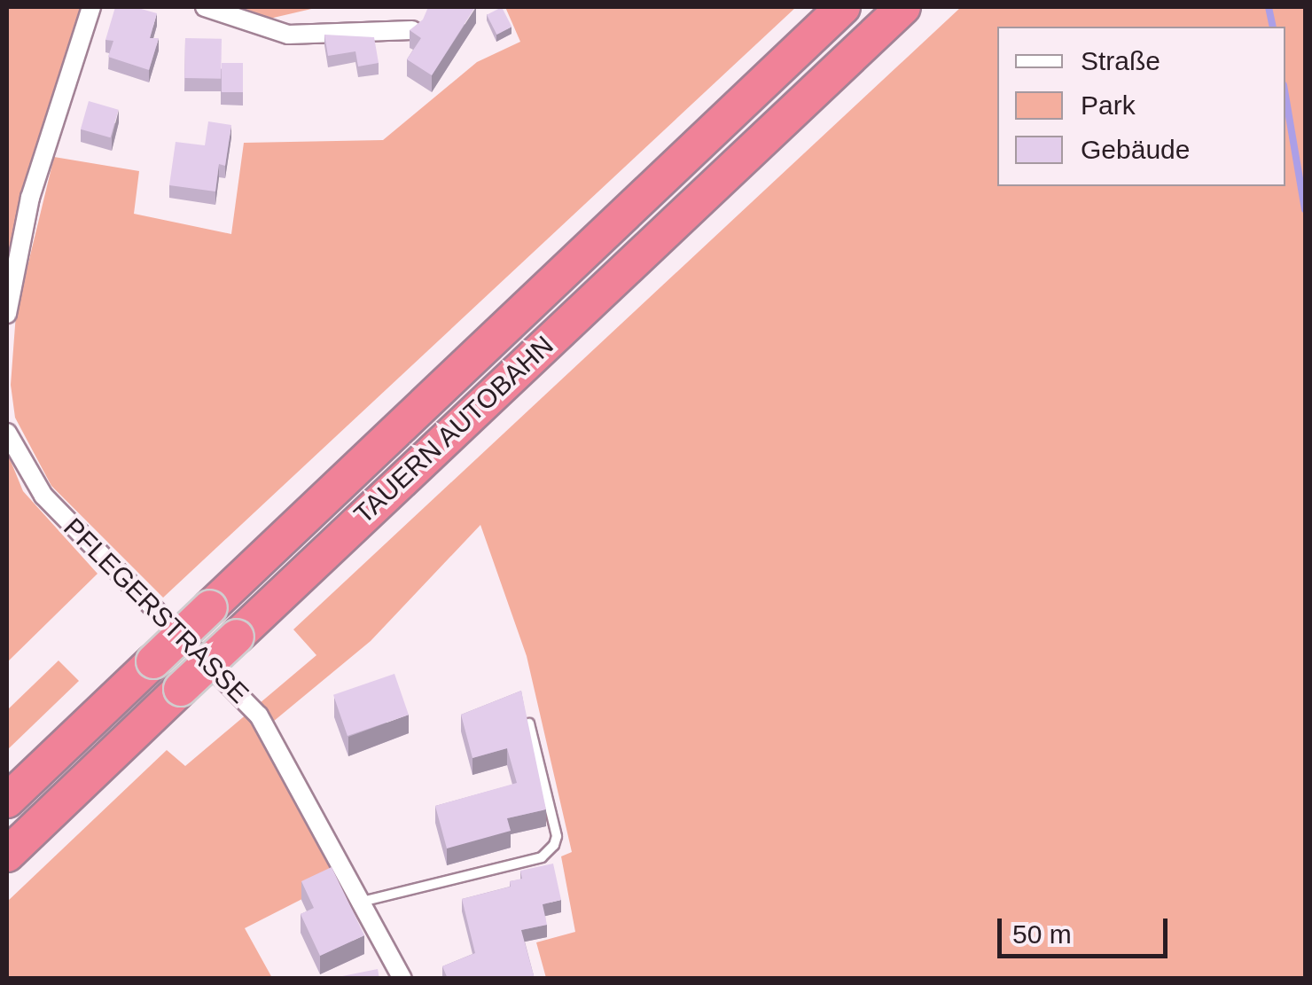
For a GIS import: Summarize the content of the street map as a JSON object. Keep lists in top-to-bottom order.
{
  "streets": {
    "highway": ["TAUERN AUTOBAHN"],
    "street": ["PFLEGERSTRASSE"]
  },
  "legend": ["Straße", "Park", "Gebäude"],
  "scale_bar": "50 m"
}
